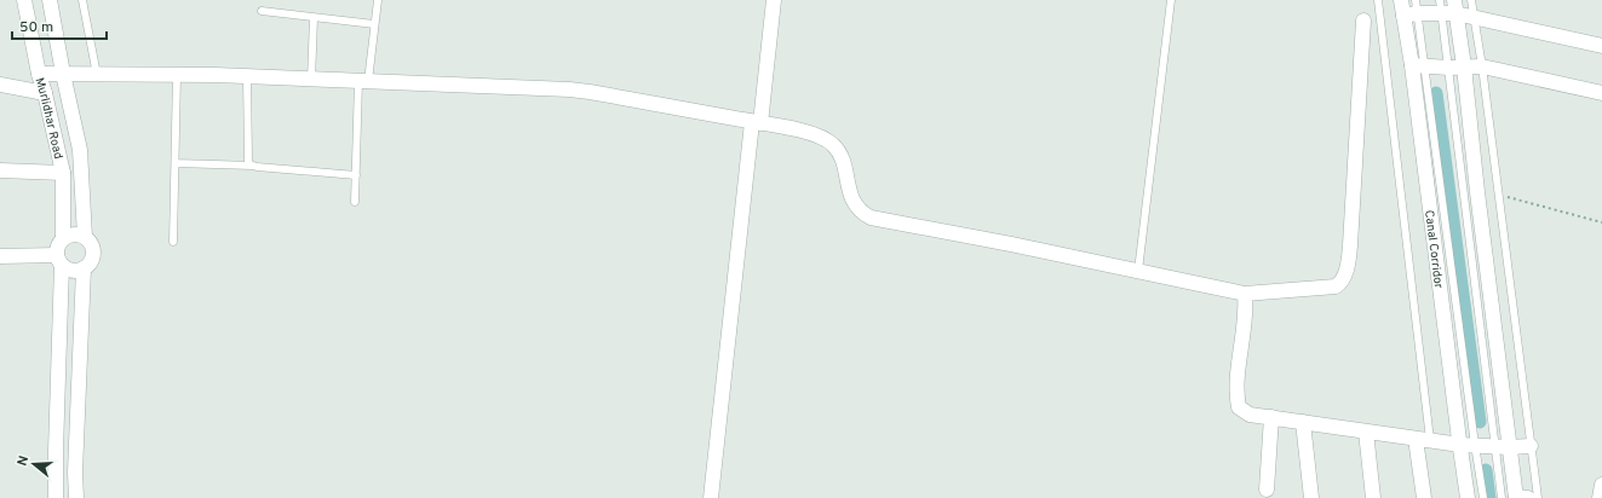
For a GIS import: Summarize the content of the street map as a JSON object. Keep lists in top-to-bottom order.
{
  "streets": {
    "street": ["Murlidhar Road", "Canal Corridor"]
  },
  "scale_bar": "50 m",
  "north": "left"
}
